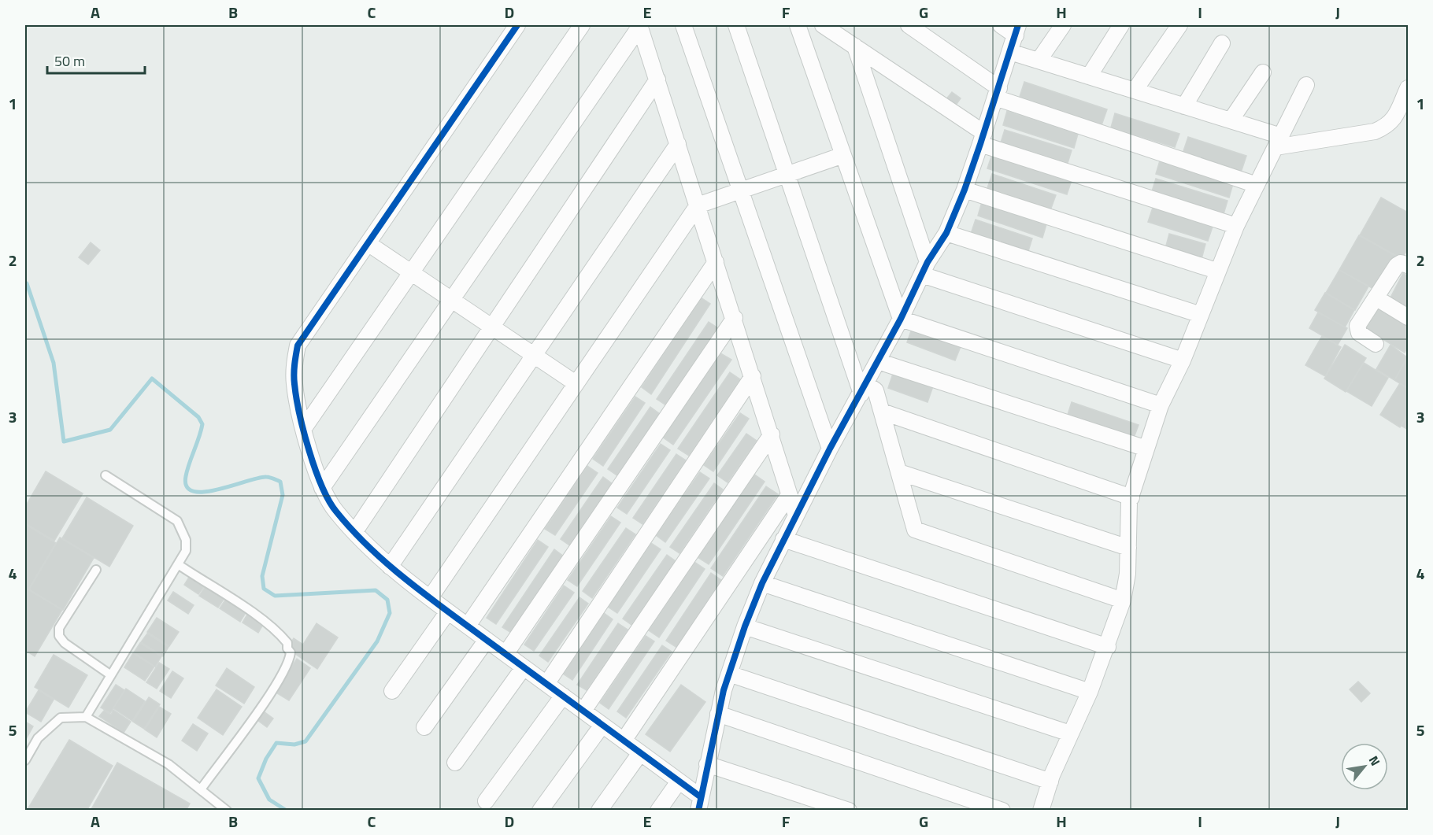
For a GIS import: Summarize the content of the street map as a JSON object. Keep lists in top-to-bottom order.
{
  "scale_bar": "50 m",
  "north": "top right",
  "grid": {
    "columns": [
      "A",
      "B",
      "C",
      "D",
      "E",
      "F",
      "G",
      "H",
      "I",
      "J"
    ],
    "rows": [
      "1",
      "2",
      "3",
      "4",
      "5"
    ]
  }
}
